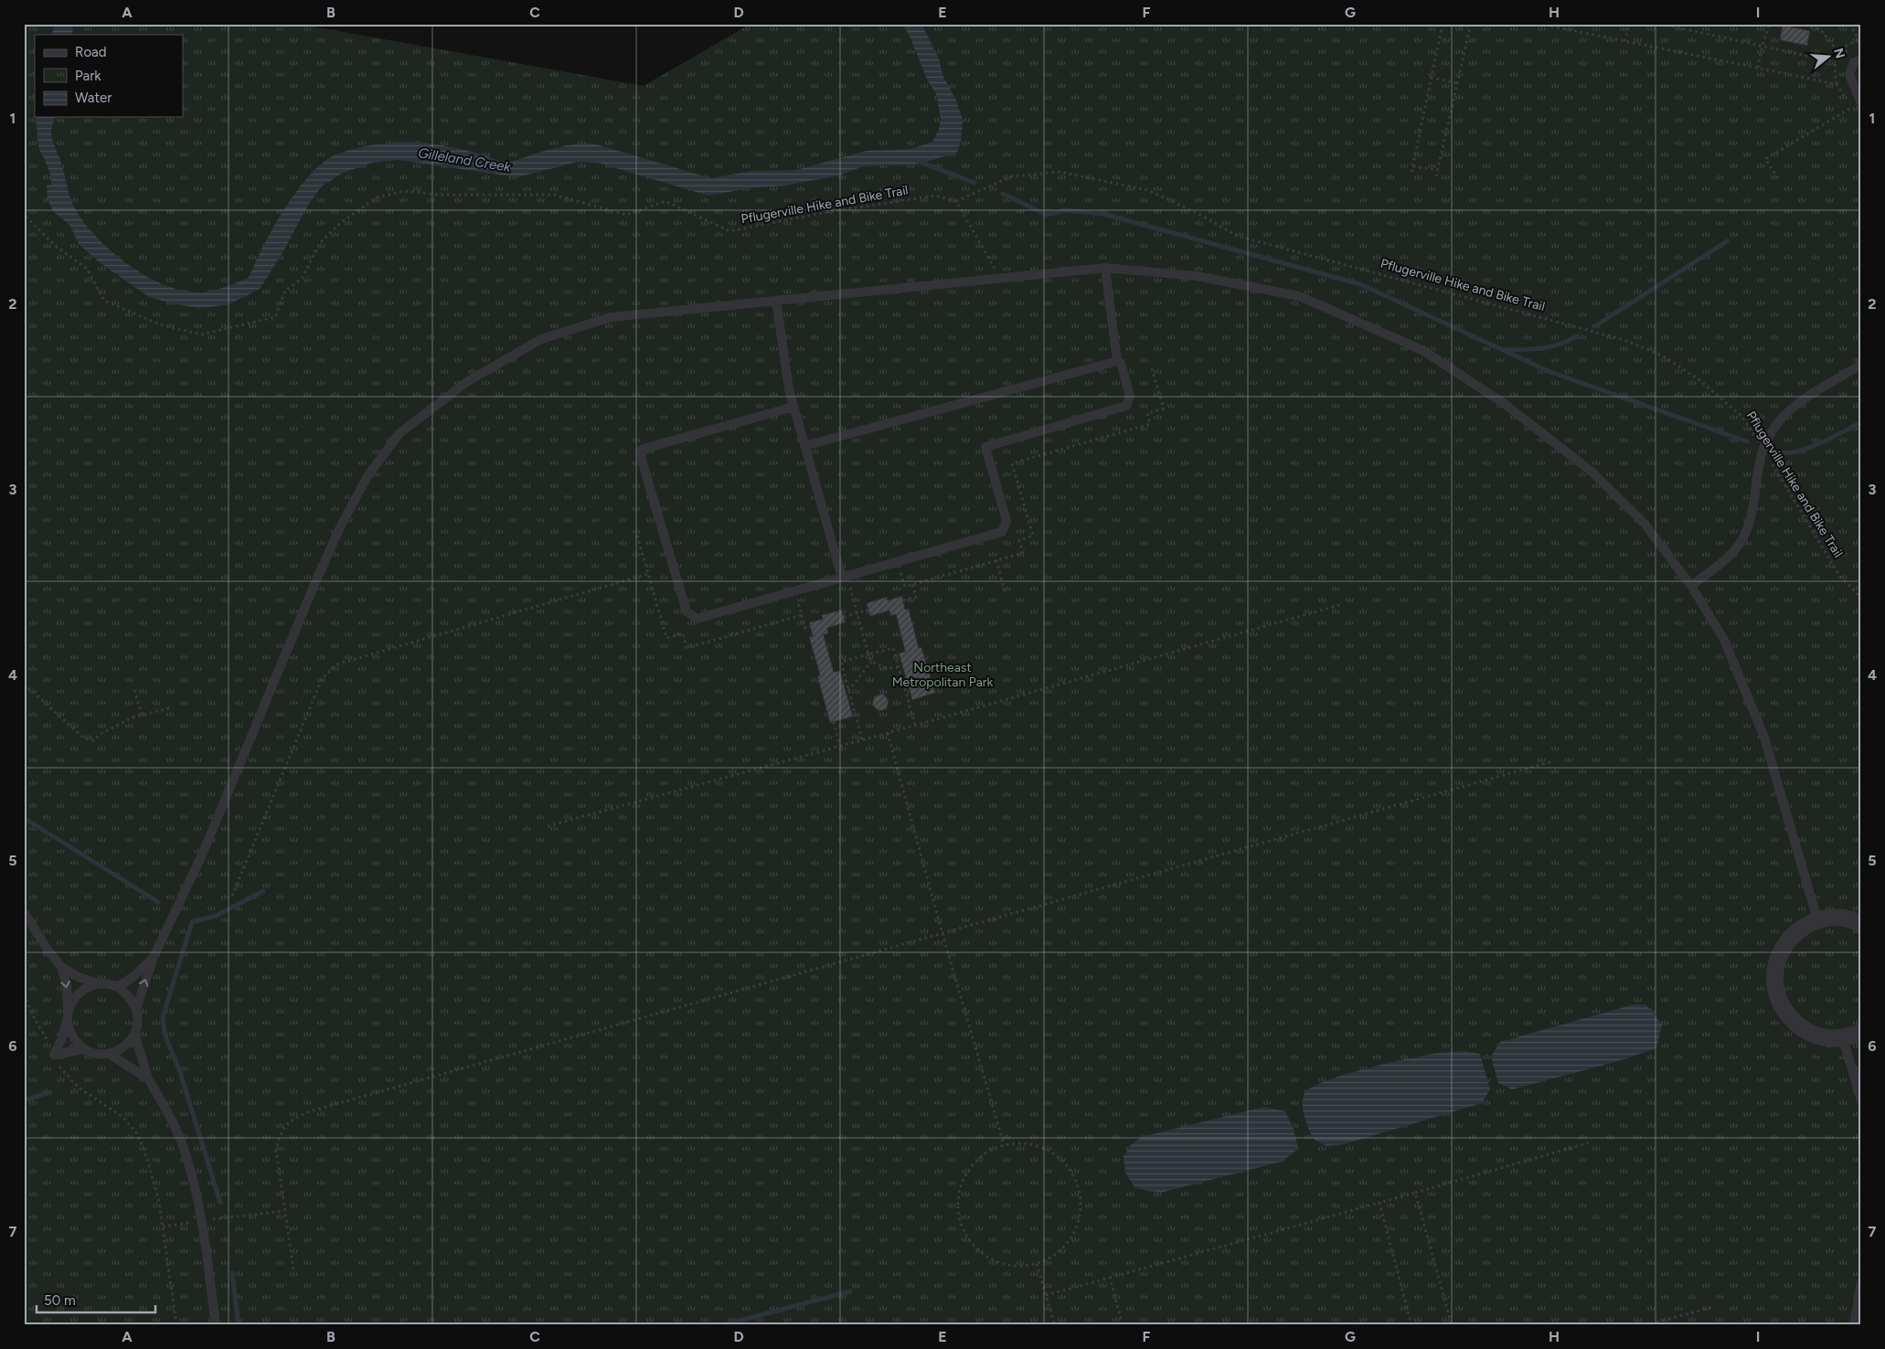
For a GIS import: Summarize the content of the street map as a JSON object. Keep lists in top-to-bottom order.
{
  "streets": {
    "path": ["Pflugerville Hike and Bike Trail"]
  },
  "water": ["Gilleland Creek"],
  "parks": ["Northeast Metropolitan Park"],
  "legend": ["Road", "Park", "Water"],
  "scale_bar": "50 m",
  "north": "right",
  "grid": {
    "columns": [
      "A",
      "B",
      "C",
      "D",
      "E",
      "F",
      "G",
      "H",
      "I"
    ],
    "rows": [
      "1",
      "2",
      "3",
      "4",
      "5",
      "6",
      "7"
    ]
  }
}
